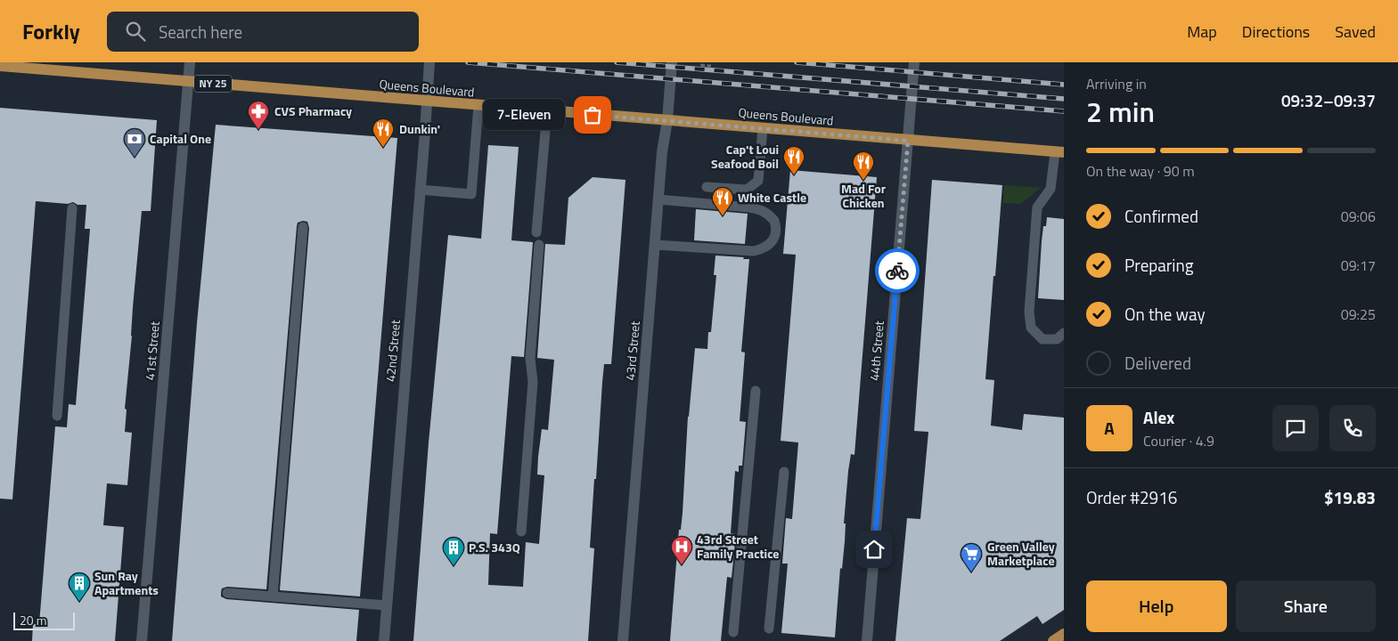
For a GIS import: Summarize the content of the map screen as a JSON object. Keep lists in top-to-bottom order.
{
  "streets": {
    "main road": ["NY 25", "Queens Boulevard"],
    "street": [
      "41st Street",
      "42nd Street",
      "43rd Street",
      "44th Street"
    ]
  },
  "crossings": [
    ["Queens Boulevard", "41st Street"],
    ["Queens Boulevard", "42nd Street"],
    ["Queens Boulevard", "43rd Street"],
    ["Queens Boulevard", "44th Street"]
  ],
  "places": {
    "other": ["7-Eleven"],
    "pharmacy": ["CVS Pharmacy"],
    "restaurant": [
      "Dunkin'",
      "Cap't Loui Seafood Boil",
      "Mad For Chicken",
      "White Castle"
    ],
    "bank": ["Capital One"],
    "hospital": ["43rd Street Family Practice"],
    "building": ["P.S. 343Q", "Sun Ray Apartments"],
    "supermarket": ["Green Valley Marketplace"]
  },
  "scale_bar": "20 m",
  "page": {
    "header": "Forkly",
    "search": "Search here",
    "nav": ["Map", "Directions", "Saved"],
    "heading": ["2 min", "Arriving in", "09:32–09:37"],
    "panel": [
      "Alex",
      "Courier · 4.9",
      "Order #2916",
      "$19.83"
    ],
    "bubble": "7-Eleven",
    "bar": "On the way · 90 m",
    "list": [
      ["Confirmed", "09:06"],
      ["Preparing", "09:17"],
      ["On the way", "09:25"],
      "Delivered"
    ],
    "round": "A",
    "buttons": ["Help", "Share"],
    "scale": "20 m"
  }
}
